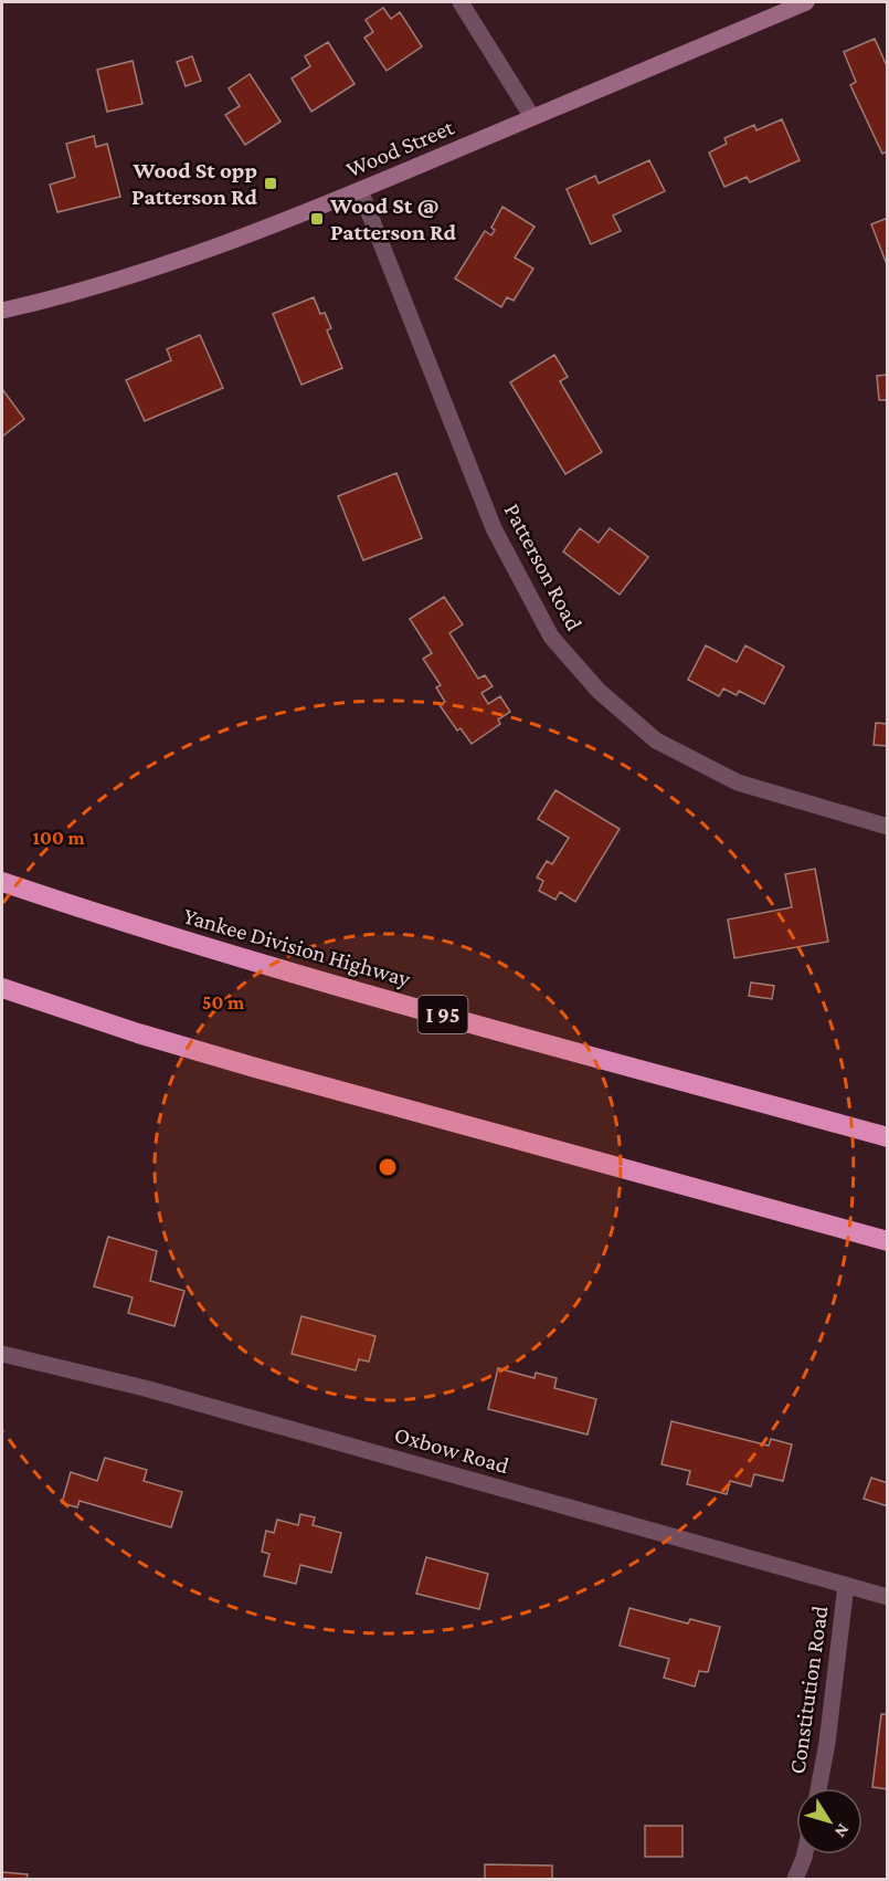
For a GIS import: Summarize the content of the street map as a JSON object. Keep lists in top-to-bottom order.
{
  "streets": {
    "highway": ["Yankee Division Highway", "I 95"],
    "street": [
      "Wood Street",
      "Patterson Road",
      "Oxbow Road",
      "Constitution Road"
    ]
  },
  "crossings": [
    ["Wood Street", "Patterson Road"],
    ["Oxbow Road", "Constitution Road"]
  ],
  "places": {
    "transit": ["Wood St opp Patterson Rd", "Wood St @ Patterson Rd"]
  },
  "north": "bottom right",
  "rings": ["100 m", "50 m"]
}
